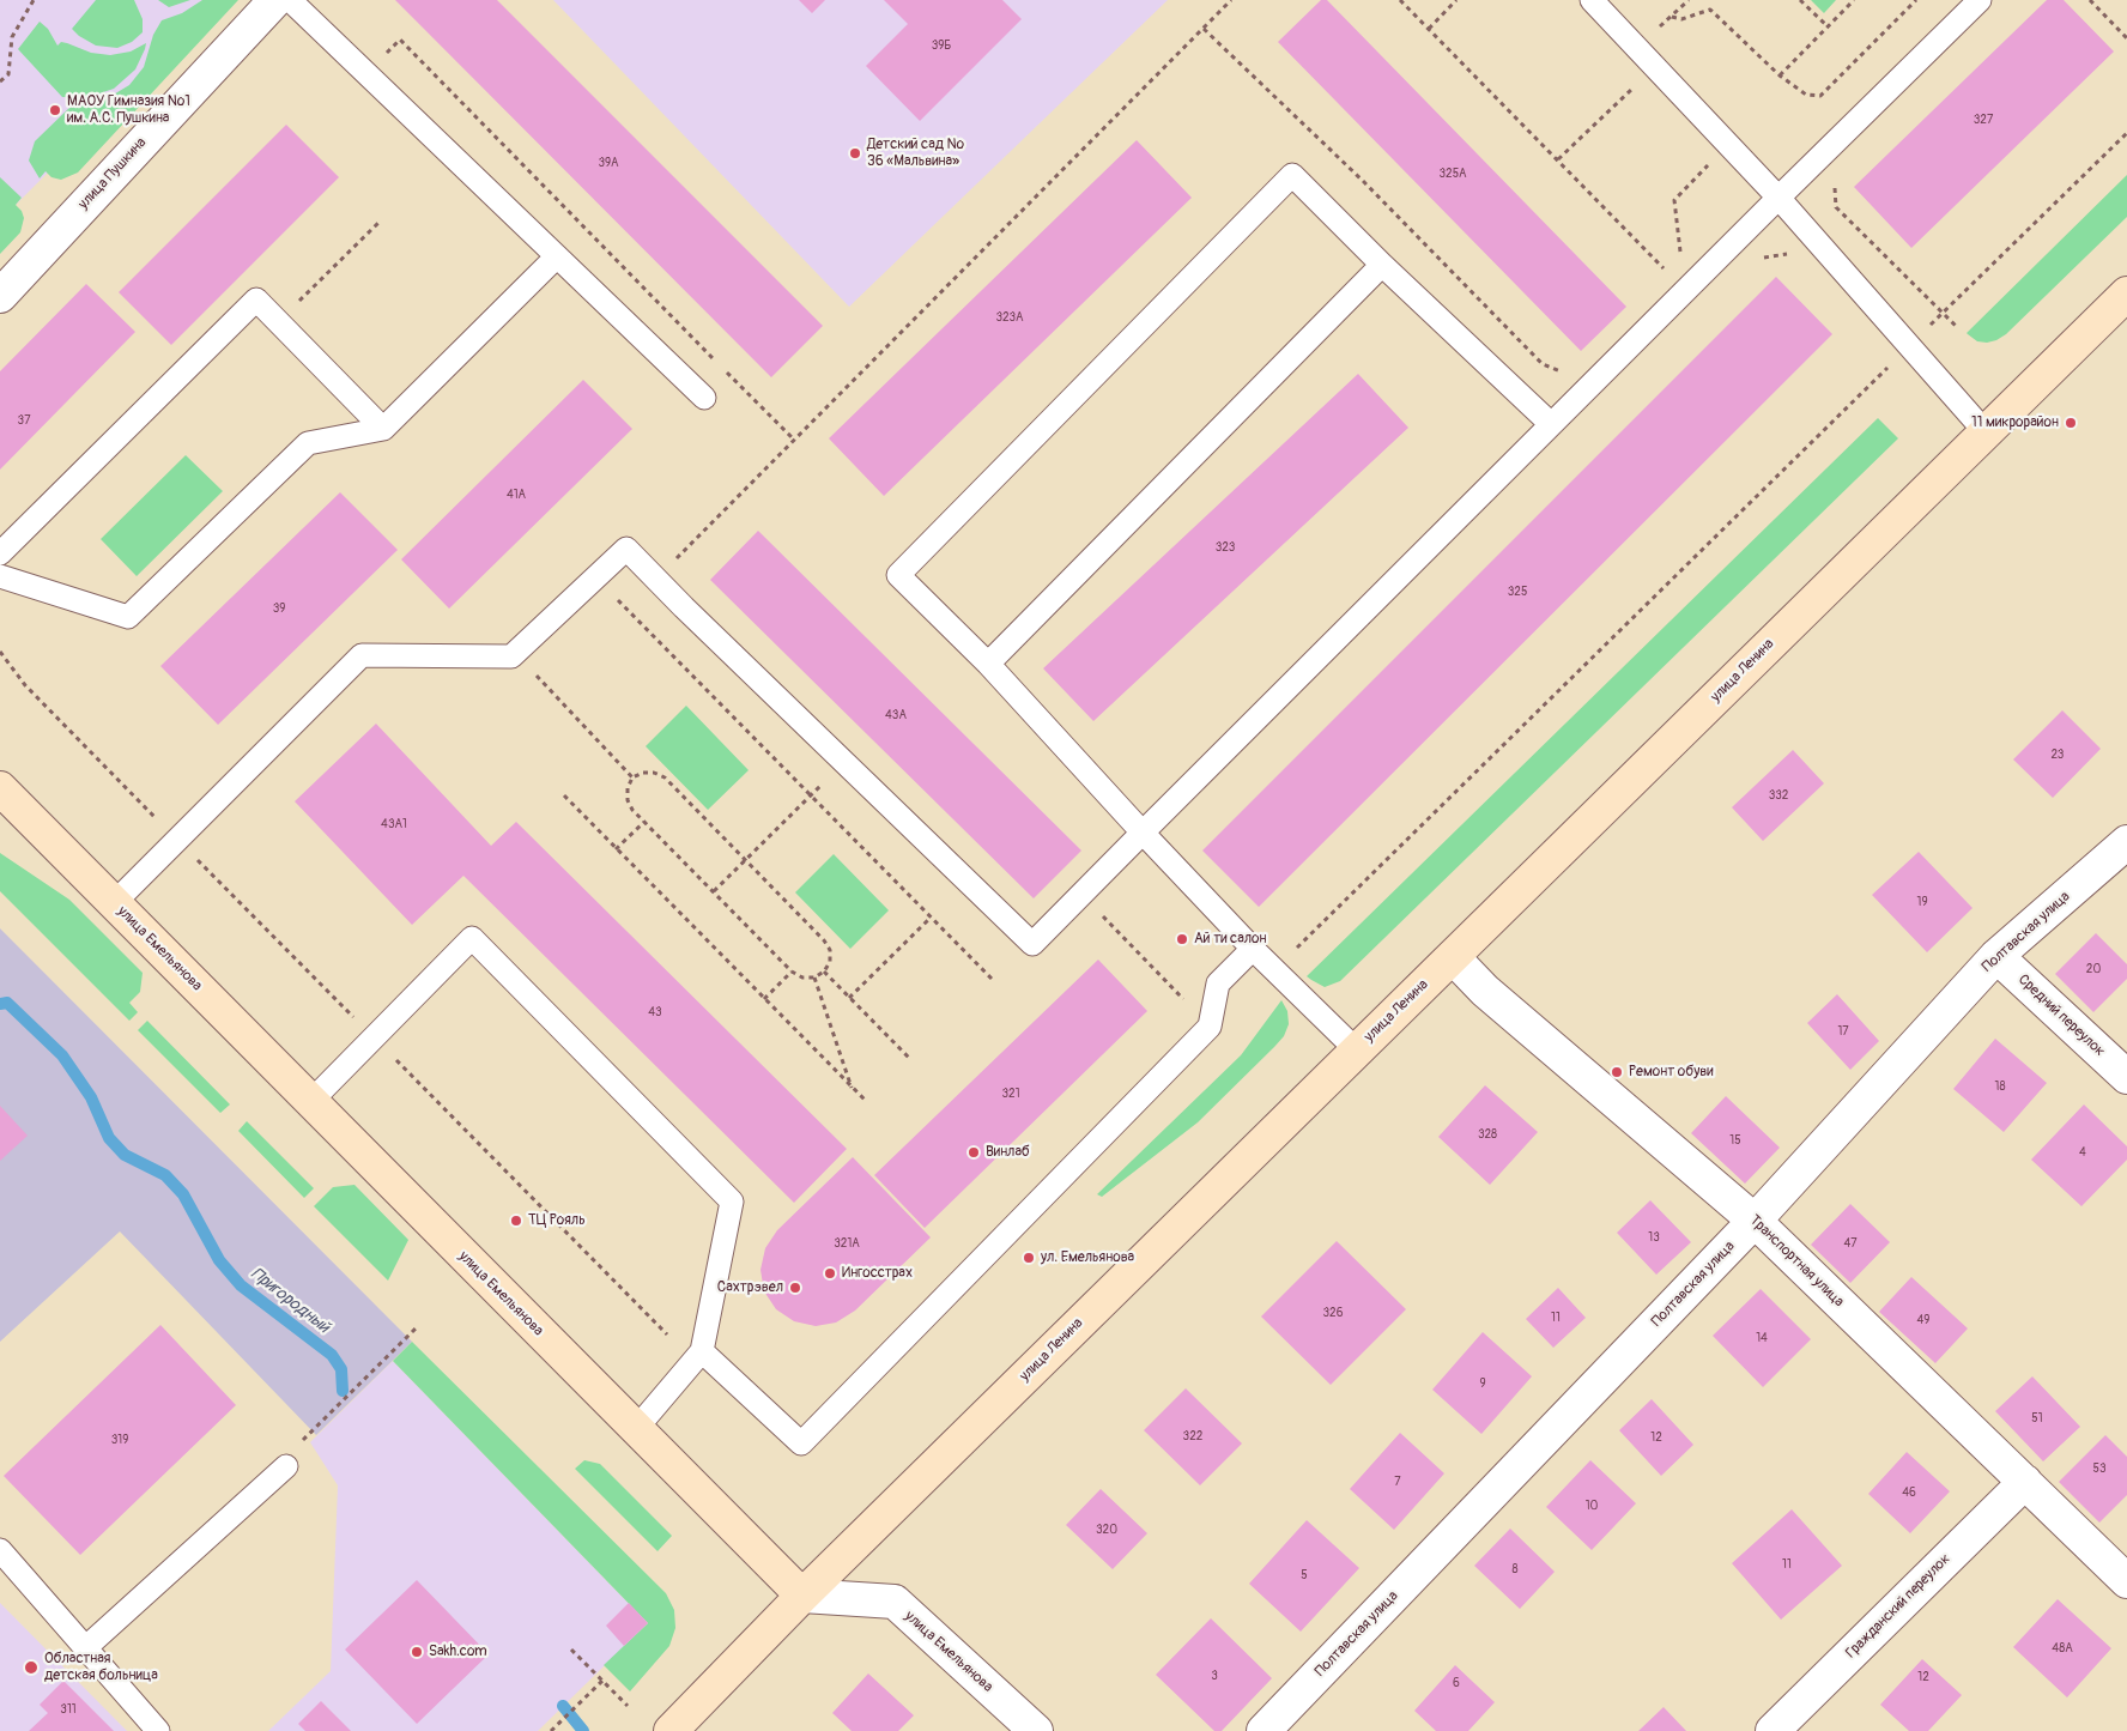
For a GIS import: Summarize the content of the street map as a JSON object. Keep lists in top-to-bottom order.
{
  "streets": {
    "main road": ["улица Ленина", "улица Емельянова"],
    "street": [
      "улица Пушкина",
      "Полтавская улица",
      "Средний переулок",
      "Транспортная улица",
      "Гражданский переулок"
    ]
  },
  "crossings": [
    ["улица Ленина", "улица Емельянова"],
    ["улица Ленина", "Транспортная улица"],
    ["Полтавская улица", "Средний переулок"],
    ["Полтавская улица", "Транспортная улица"],
    ["Транспортная улица", "Гражданский переулок"]
  ],
  "water": ["Пригородный"],
  "places": [
    "МАОУ Гимназия №1 им. А.С. Пушкина",
    "Детский сад № 36 «Мальвина»",
    "11 микрорайон",
    "Ай ти салон",
    "Ремонт обуви",
    "Винлаб",
    "ТЦ Рояль",
    "ул. Емельянова",
    "Ингосстрах",
    "Сахтрэвел",
    "Sakh.com",
    "Областная детская больница"
  ],
  "house_numbers": [
    "39Б",
    "327",
    "39А",
    "325А",
    "323А",
    "37",
    "41А",
    "323",
    "325",
    "39",
    "43А",
    "23",
    "332",
    "43А1",
    "19",
    "20",
    "43",
    "17",
    "18",
    "321",
    "328",
    "15",
    "4",
    "13",
    "321А",
    "47",
    "326",
    "11",
    "49",
    "14",
    "9",
    "51",
    "322",
    "12",
    "319",
    "53",
    "7",
    "46",
    "10",
    "320",
    "11",
    "8",
    "5",
    "48А",
    "3",
    "12",
    "6",
    "311"
  ]
}
